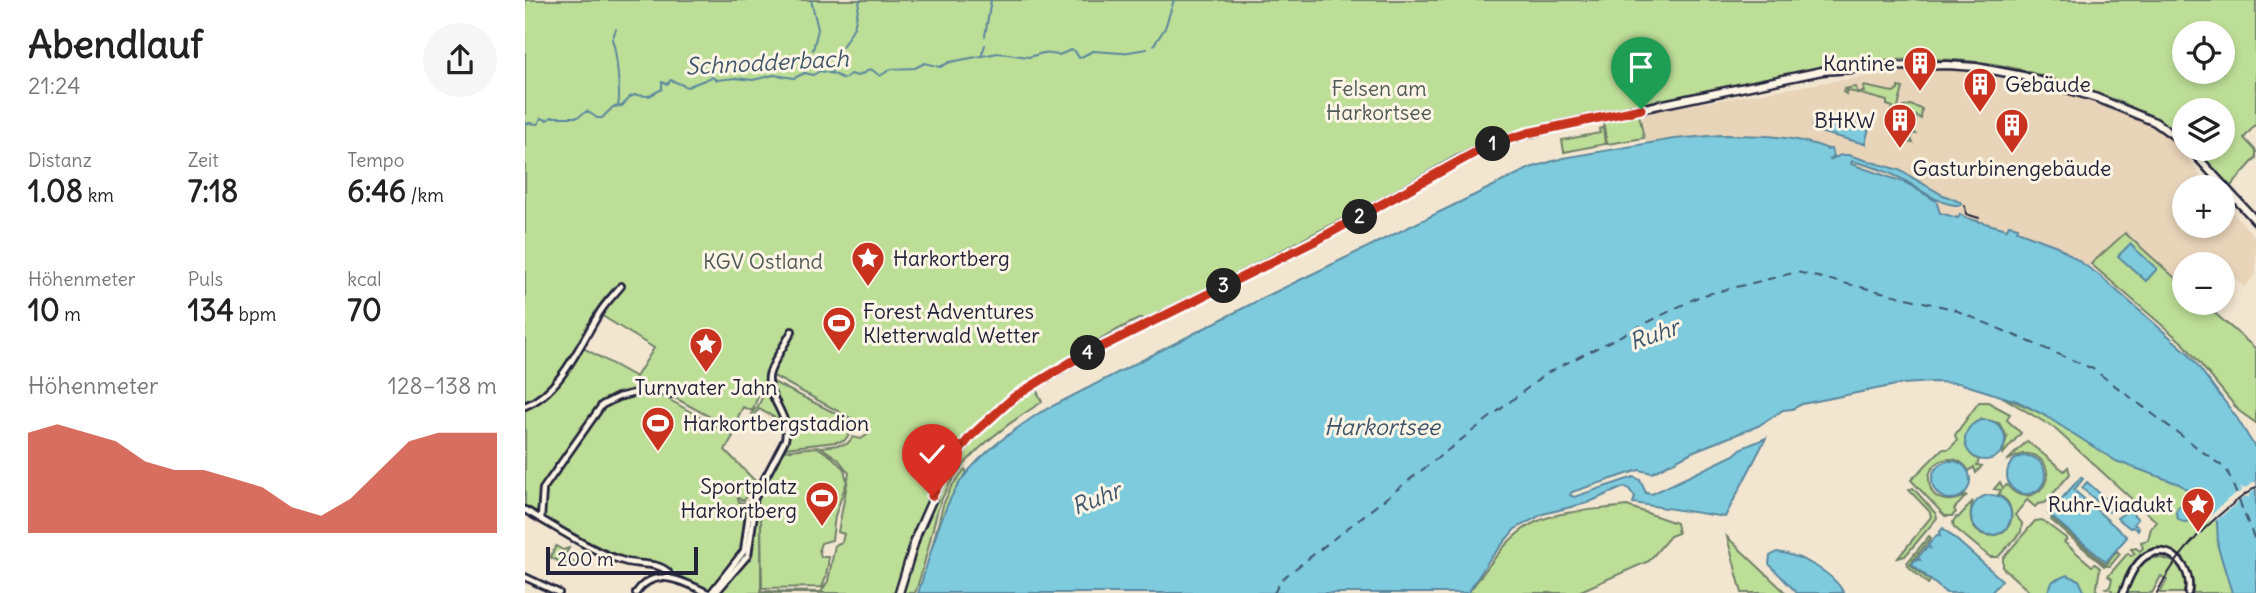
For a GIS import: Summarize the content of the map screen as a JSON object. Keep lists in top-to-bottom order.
{
  "water": ["Schnodderbach", "Ruhr", "Harkortsee"],
  "parks": ["Felsen am Harkortsee", "KGV Ostland"],
  "places": {
    "building": [
      "Kantine",
      "Gebäude",
      "BHKW",
      "Gasturbinengebäude"
    ],
    "place": ["Harkortberg", "Turnvater Jahn", "Ruhr-Viadukt"],
    "sports": ["Forest Adventures Kletterwald Wetter", "Harkortbergstadion", "Sportplatz Harkortberg"]
  },
  "scale_bar": "200 m",
  "page": {
    "heading": ["Abendlauf", "21:24"],
    "map_buttons": ["+", "−"],
    "stats": [
      ["Distanz", "1.08 km"],
      ["Zeit", "7:18"],
      ["Tempo", "6:46 /km"],
      ["Höhenmeter", "10 m"],
      ["Puls", "134 bpm"],
      ["kcal", "70"]
    ],
    "pins": [
      "1",
      "2",
      "3",
      "4"
    ],
    "chart": ["Höhenmeter", "128–138 m"],
    "scale": "200 m"
  }
}
